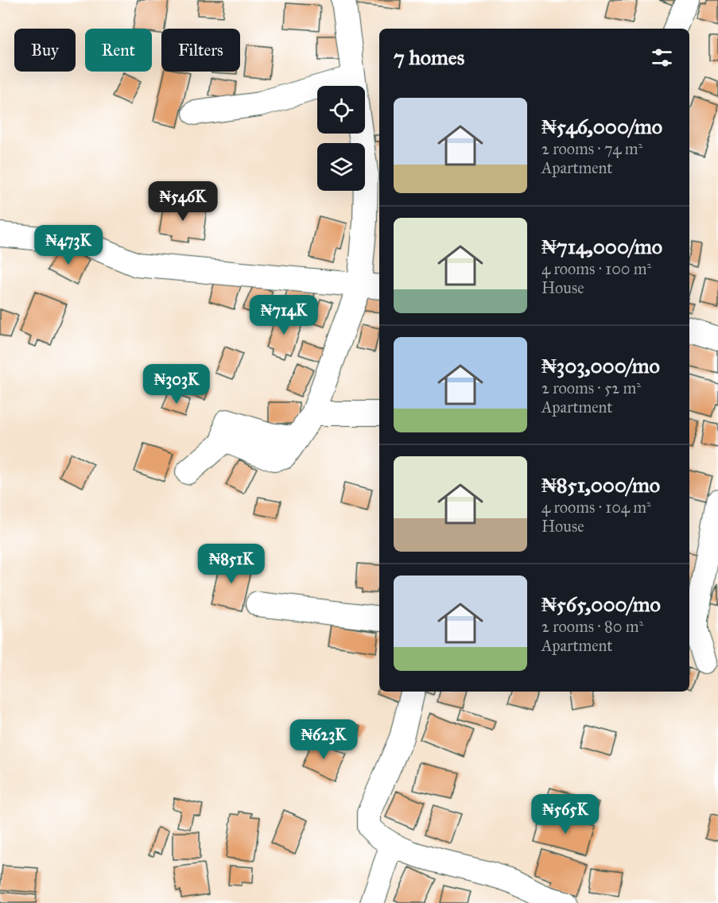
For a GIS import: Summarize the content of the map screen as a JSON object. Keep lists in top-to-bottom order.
{
  "page": {
    "chip": ["Buy", "Rent", "Filters"],
    "heading": "7 homes",
    "list": [
      {
        "name": "₦546,000/mo",
        "note": "2 rooms · 74 m² · Apartment"
      },
      {
        "name": "₦714,000/mo",
        "note": "4 rooms · 100 m² · House"
      },
      {
        "name": "₦303,000/mo",
        "note": "2 rooms · 52 m² · Apartment"
      },
      {
        "name": "₦851,000/mo",
        "note": "4 rooms · 104 m² · House"
      },
      {
        "name": "₦565,000/mo",
        "note": "2 rooms · 80 m² · Apartment"
      }
    ],
    "price": [
      "₦546K",
      "₦473K",
      "₦714K",
      "₦303K",
      "₦851K",
      "₦623K",
      "₦565K"
    ]
  }
}
